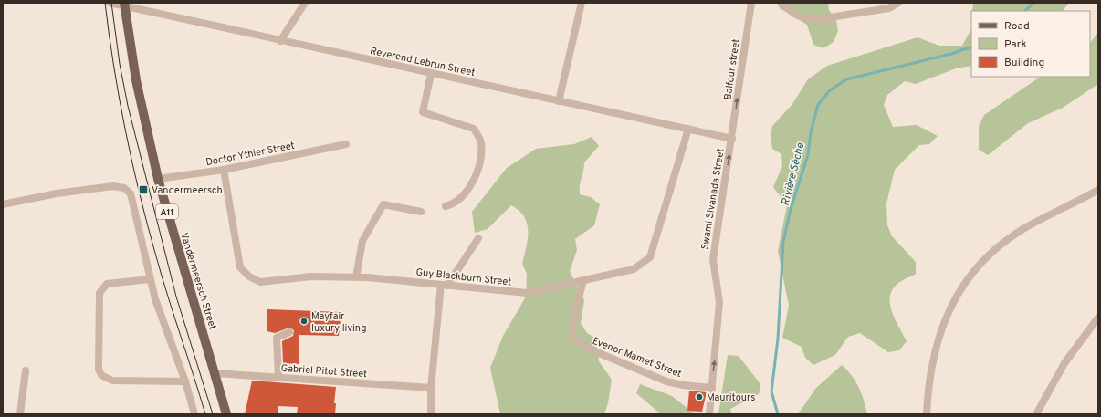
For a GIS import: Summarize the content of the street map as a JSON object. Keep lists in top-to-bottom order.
{
  "streets": {
    "main road": ["A11", "Vandermeersch Street"],
    "street": [
      "Reverend Lebrun Street",
      "Balfour street",
      "Doctor Ythier Street",
      "Swami Sivanada Street",
      "Guy Blackburn Street",
      "Evenor Mamet Street",
      "Gabriel Pitot Street"
    ]
  },
  "crossings": [
    ["Reverend Lebrun Street", "Balfour street"],
    ["Reverend Lebrun Street", "Swami Sivanada Street"],
    ["Reverend Lebrun Street", "Guy Blackburn Street"],
    ["Reverend Lebrun Street", "Vandermeersch Street"],
    ["Balfour street", "Swami Sivanada Street"],
    ["Doctor Ythier Street", "Guy Blackburn Street"],
    ["Doctor Ythier Street", "Vandermeersch Street"],
    ["Swami Sivanada Street", "Evenor Mamet Street"],
    ["Guy Blackburn Street", "Evenor Mamet Street"],
    ["Vandermeersch Street", "Gabriel Pitot Street"]
  ],
  "one_way": ["Balfour street", "Swami Sivanada Street"],
  "water": ["Rivière Sèche"],
  "places": {
    "transit": ["Vandermeersch"],
    "other": ["Mayfair luxury living", "Mauritours"]
  },
  "legend": ["Road", "Park", "Building"]
}
